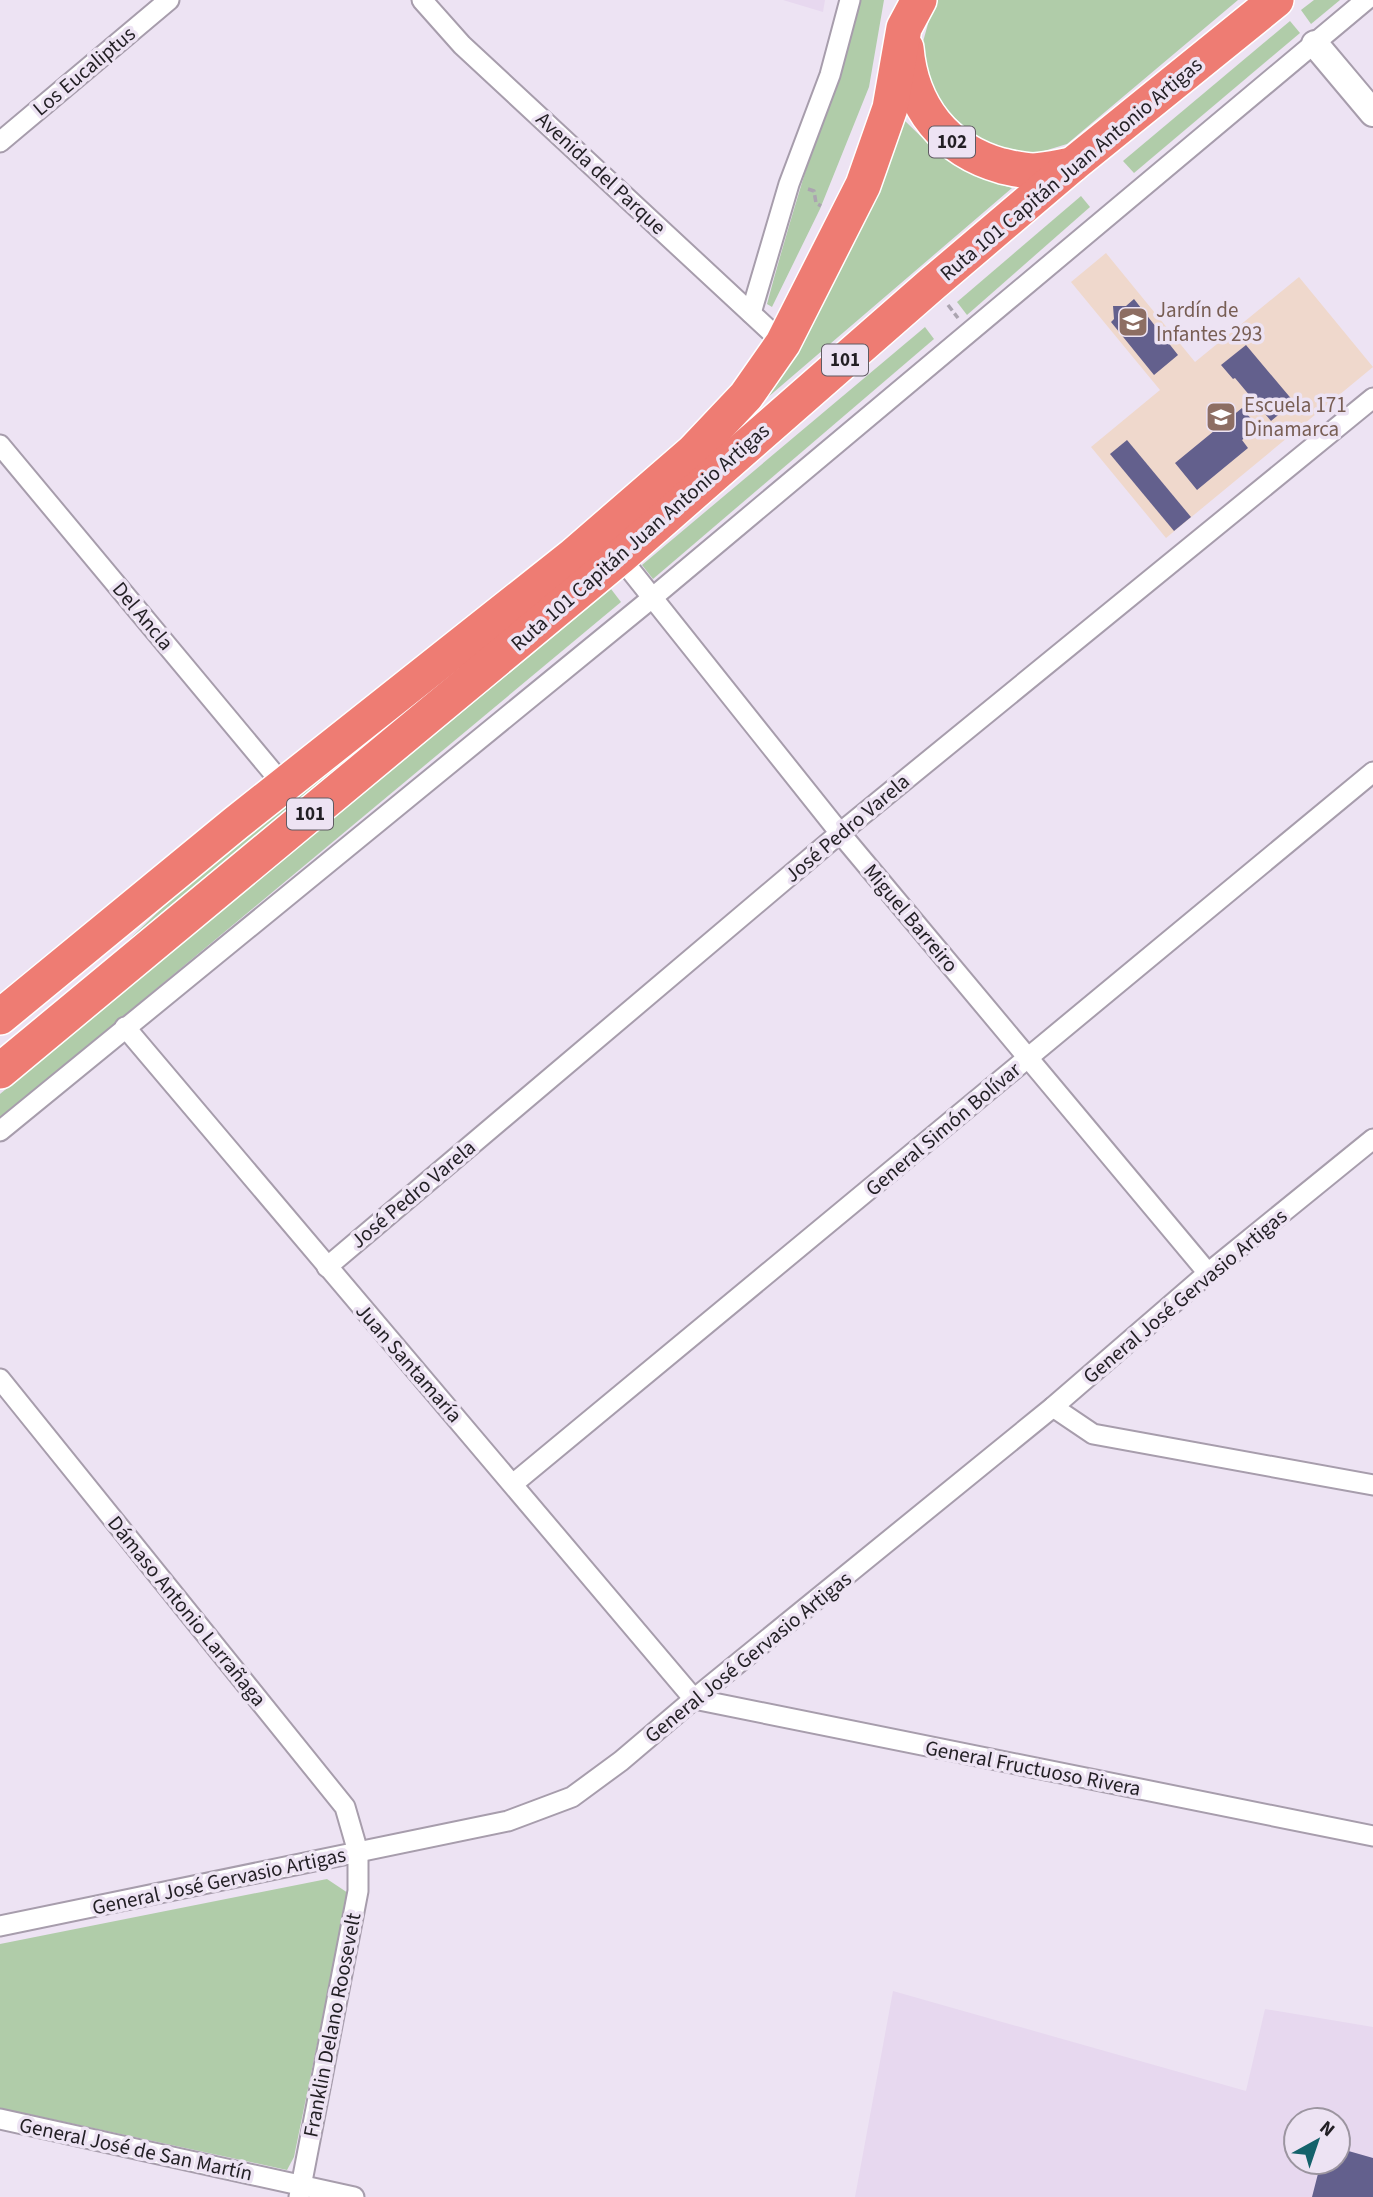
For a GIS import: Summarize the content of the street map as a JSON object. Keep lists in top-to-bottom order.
{
  "streets": {
    "highway": ["102", "Ruta 101 Capitán Juan Antonio Artigas", "101"],
    "street": [
      "Los Eucaliptus",
      "Avenida del Parque",
      "Del Ancla",
      "José Pedro Varela",
      "Miguel Barreiro",
      "General Simón Bolívar",
      "General José Gervasio Artigas",
      "Juan Santamaría",
      "Dámaso Antonio Larrañaga",
      "General Fructuoso Rivera",
      "Franklin Delano Roosevelt",
      "General José de San Martín"
    ]
  },
  "crossings": [
    ["102", "Ruta 101 Capitán Juan Antonio Artigas"],
    ["Ruta 101 Capitán Juan Antonio Artigas", "Avenida del Parque"],
    ["Ruta 101 Capitán Juan Antonio Artigas", "Del Ancla"],
    ["Ruta 101 Capitán Juan Antonio Artigas", "Miguel Barreiro"],
    ["José Pedro Varela", "Miguel Barreiro"],
    ["José Pedro Varela", "Juan Santamaría"],
    ["Miguel Barreiro", "General Simón Bolívar"],
    ["Miguel Barreiro", "General José Gervasio Artigas"],
    ["General Simón Bolívar", "Juan Santamaría"],
    ["General José Gervasio Artigas", "Juan Santamaría"],
    ["General José Gervasio Artigas", "Dámaso Antonio Larrañaga"],
    ["General José Gervasio Artigas", "General Fructuoso Rivera"],
    ["General José Gervasio Artigas", "Franklin Delano Roosevelt"],
    ["Juan Santamaría", "General Fructuoso Rivera"],
    ["Dámaso Antonio Larrañaga", "Franklin Delano Roosevelt"],
    ["Franklin Delano Roosevelt", "General José de San Martín"]
  ],
  "places": {
    "school or university": ["Jardín de Infantes 293", "Escuela 171 Dinamarca"]
  },
  "north": "top right"
}
